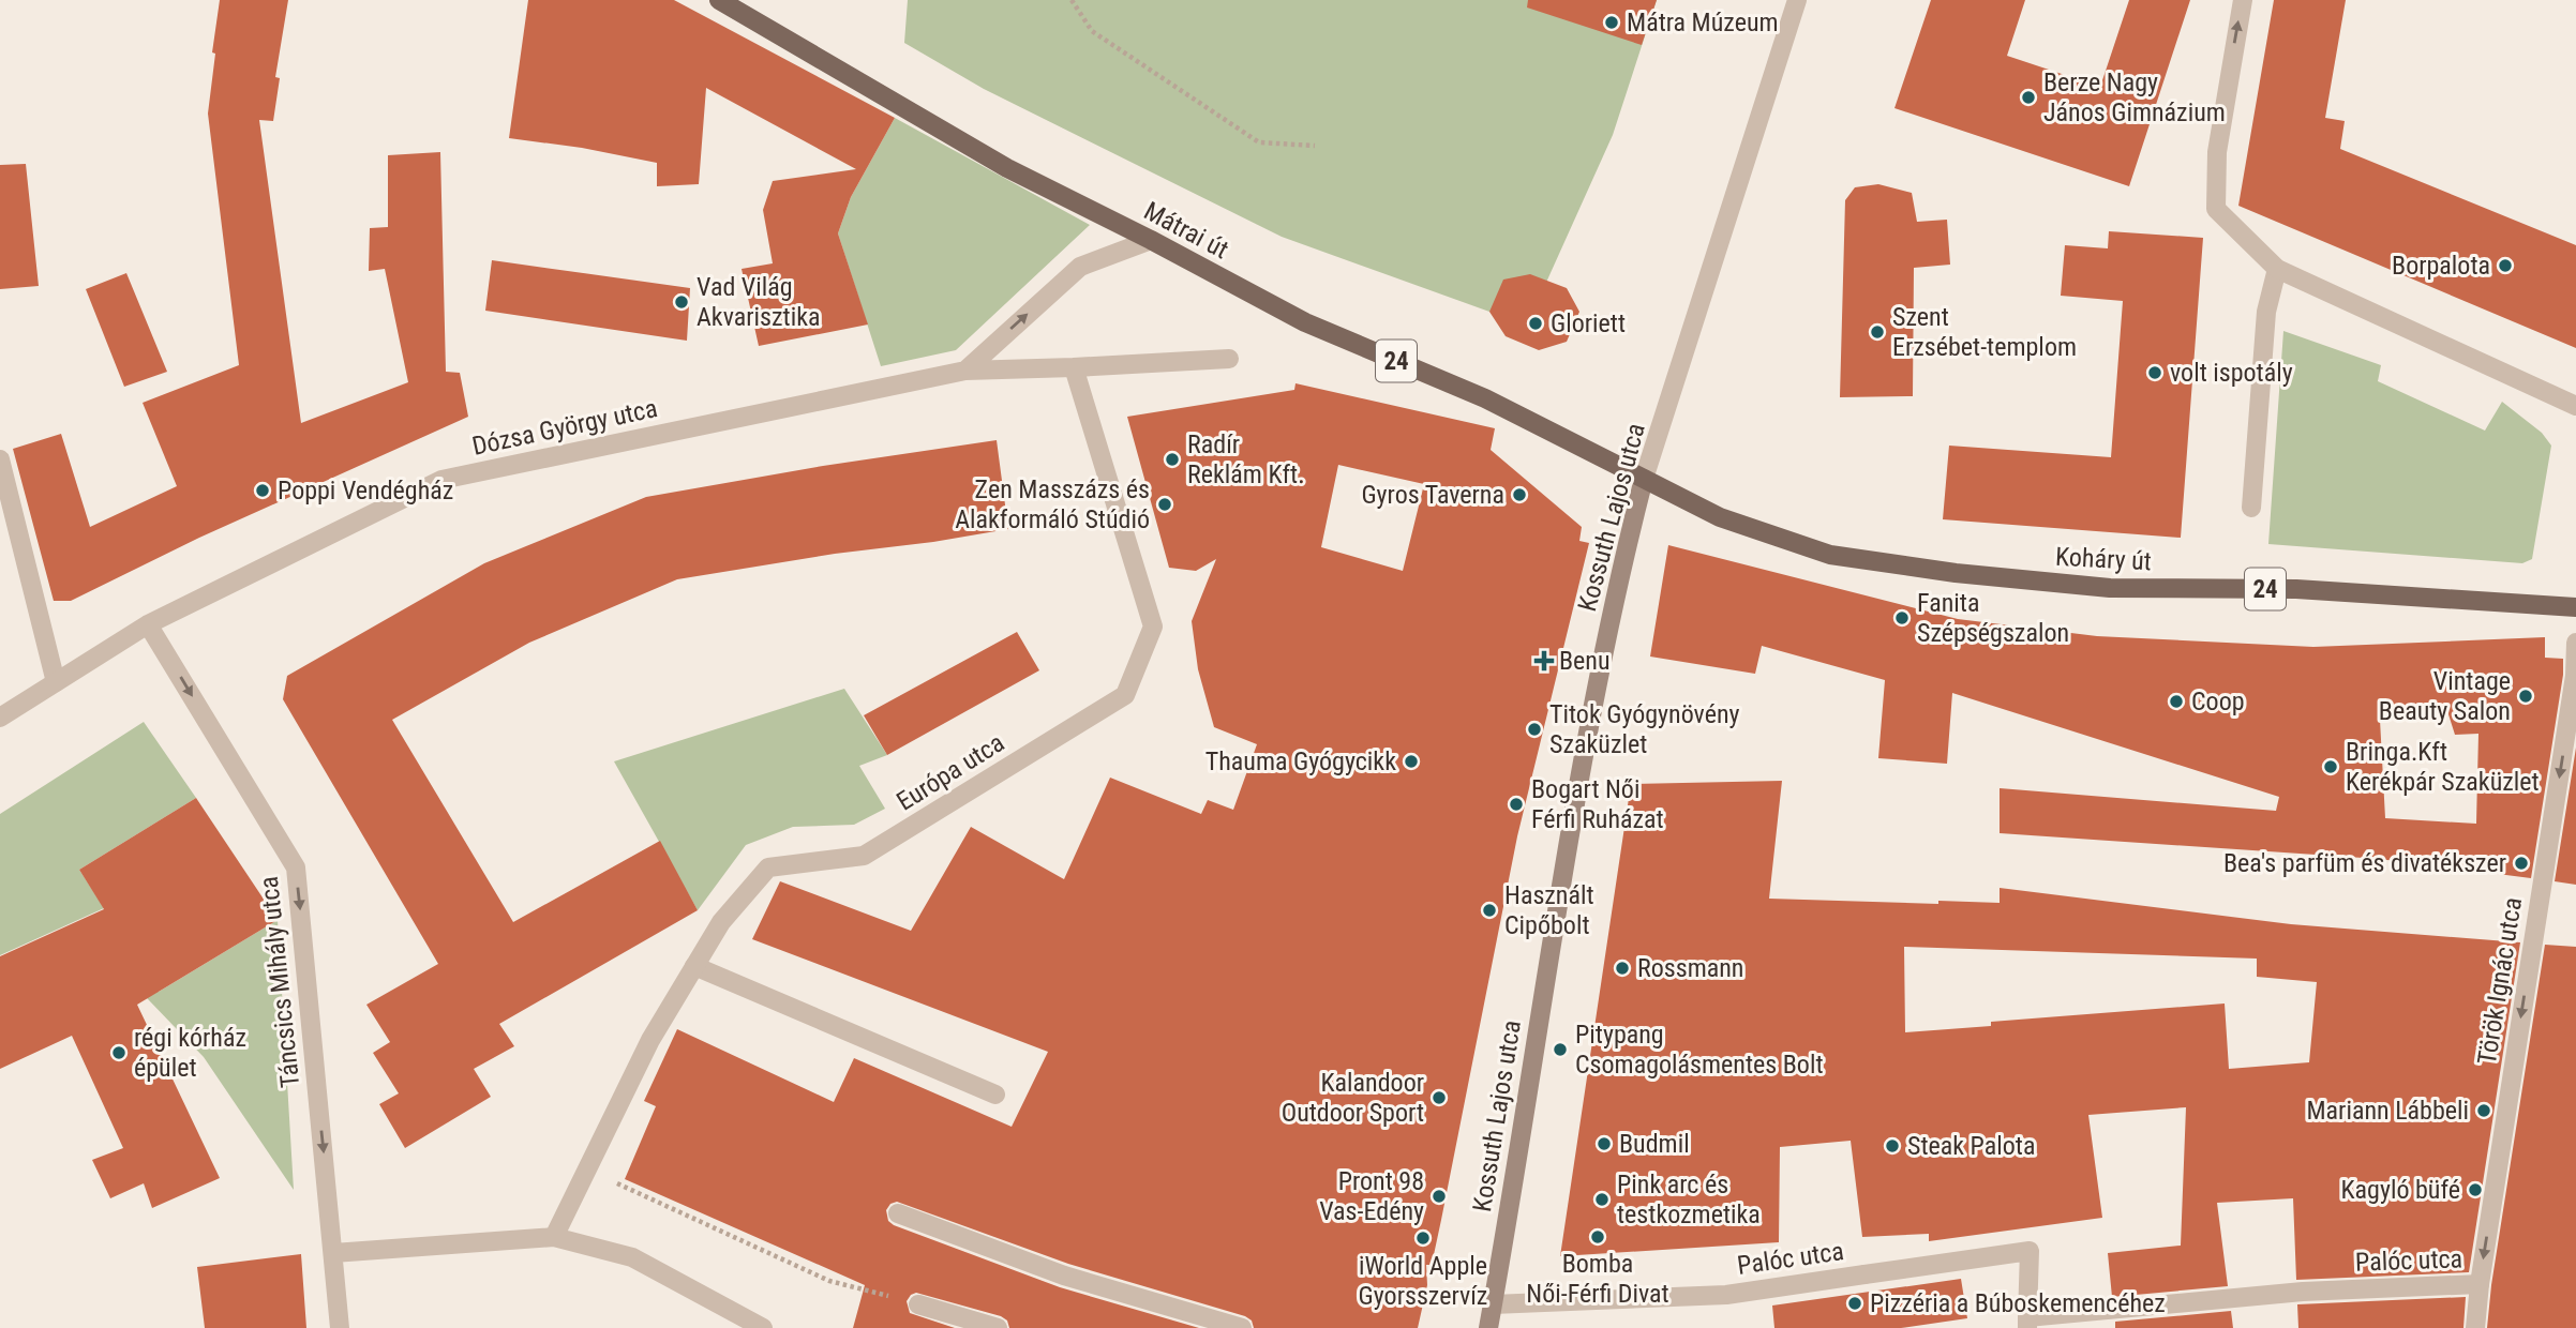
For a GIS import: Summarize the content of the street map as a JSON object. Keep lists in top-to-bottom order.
{
  "streets": {
    "main road": [
      "Mátrai út",
      "24",
      "Kossuth Lajos utca",
      "Koháry út"
    ],
    "street": [
      "Dózsa György utca",
      "Európa utca",
      "Török Ignác utca",
      "Táncsics Mihály utca",
      "Palóc utca"
    ]
  },
  "crossings": [
    ["Mátrai út", "Kossuth Lajos utca"],
    ["Mátrai út", "Koháry út"],
    ["Dózsa György utca", "Táncsics Mihály utca"],
    ["Kossuth Lajos utca", "Koháry út"],
    ["Kossuth Lajos utca", "Palóc utca"],
    ["Török Ignác utca", "Palóc utca"]
  ],
  "one_way": ["Török Ignác utca", "Táncsics Mihály utca"],
  "places": {
    "other": [
      "Mátra Múzeum",
      "Berze Nagy János Gimnázium",
      "Borpalota",
      "Vad Világ Akvarisztika",
      "Gloriett",
      "Szent Erzsébet-templom",
      "volt ispotály",
      "Radír Reklám Kft.",
      "Poppi Vendégház",
      "Gyros Taverna",
      "Zen Masszázs és Alakformáló Stúdió",
      "Fanita Szépségszalon",
      "Vintage Beauty Salon",
      "Coop",
      "Titok Gyógynövény Szaküzlet",
      "Thauma Gyógycikk",
      "Bringa.Kft Kerékpár Szaküzlet",
      "Bogart Női Férfi Ruházat",
      "Bea's parfüm és divatékszer",
      "Használt Cipőbolt",
      "Rossmann",
      "Pitypang Csomagolásmentes Bolt",
      "régi kórház épület",
      "Kalandoor Outdoor Sport",
      "Mariann Lábbeli",
      "Budmil",
      "Steak Palota",
      "Kagyló büfé",
      "Pront 98 Vas-Edény",
      "Pink arc és testkozmetika",
      "Bomba Női-Férfi Divat",
      "iWorld Apple Gyorsszervíz",
      "Pizzéria a Búboskemencéhez"
    ],
    "health": ["Benu"]
  }
}
